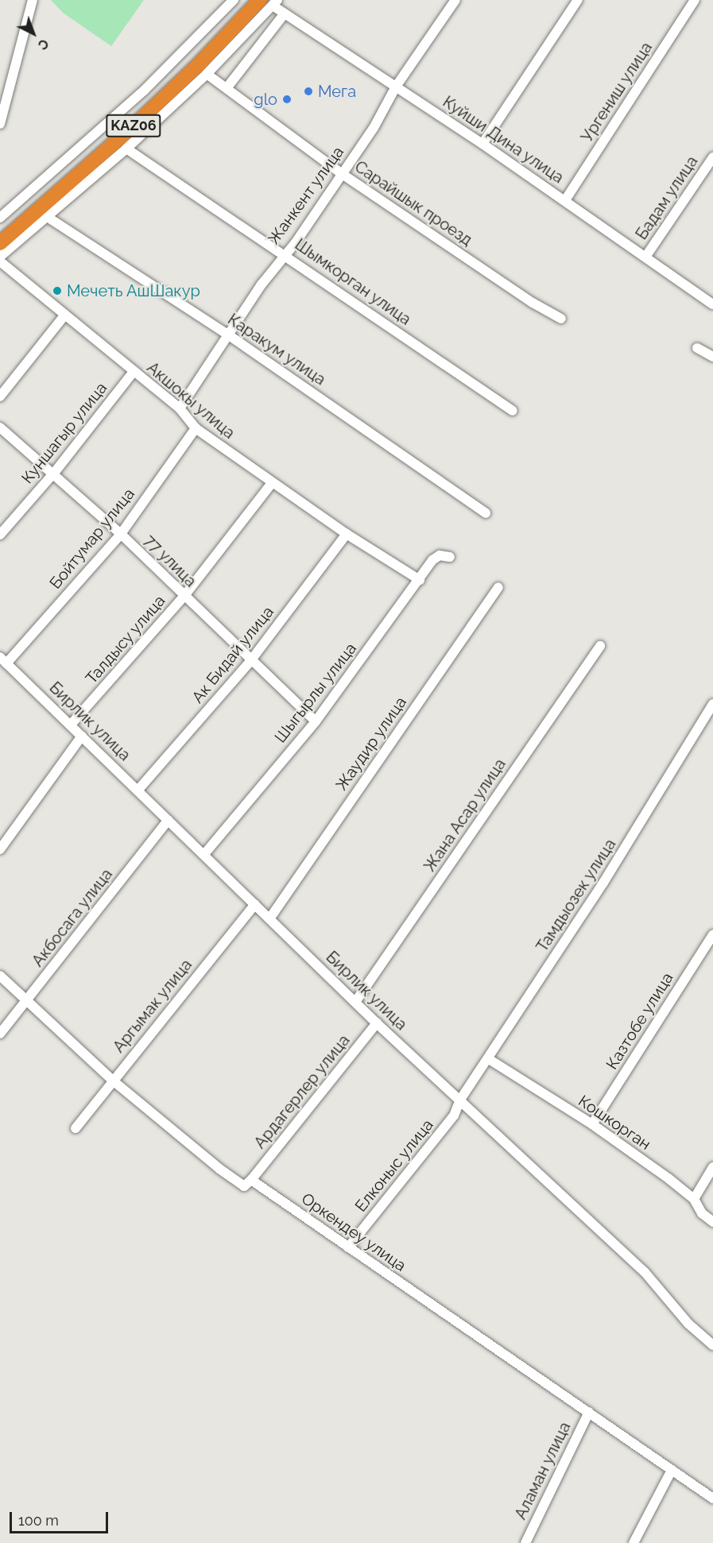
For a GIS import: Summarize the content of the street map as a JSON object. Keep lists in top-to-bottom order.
{
  "streets": {
    "highway": ["KАZ06"],
    "street": [
      "Ургениш улица",
      "Куйши Дина улица",
      "Жанкент улица",
      "Бадам улица",
      "Сарайшык проезд",
      "Шымкорган улица",
      "Каракум улица",
      "Акшокы улица",
      "Куншагыр улица",
      "Бойтумар улица",
      "77 улица",
      "Талдысу улица",
      "Ак Бидай улица",
      "Шыгырлы улица",
      "Бирлик улица",
      "Жаудир улица",
      "Жана Асар улица",
      "Тамдыозек улица",
      "Акбосага улица",
      "Аргымак улица",
      "Казтобе улица",
      "Ардагерлер улица",
      "Кошкорган",
      "Елконыс улица",
      "Оркендеу улица",
      "Аламан улица"
    ]
  },
  "crossings": [
    ["Ургениш улица", "Куйши Дина улица"],
    ["KАZ06", "Куйши Дина улица"],
    ["Куйши Дина улица", "Жанкент улица"],
    ["Куйши Дина улица", "Бадам улица"],
    ["Жанкент улица", "Сарайшык проезд"],
    ["Жанкент улица", "Шымкорган улица"],
    ["Жанкент улица", "Каракум улица"],
    ["Жанкент улица", "Акшокы улица"],
    ["Акшокы улица", "Куншагыр улица"],
    ["Акшокы улица", "Бойтумар улица"],
    ["Акшокы улица", "Талдысу улица"],
    ["Акшокы улица", "Ак Бидай улица"],
    ["Акшокы улица", "Шыгырлы улица"],
    ["Куншагыр улица", "77 улица"],
    ["Бойтумар улица", "77 улица"],
    ["Бойтумар улица", "Бирлик улица"],
    ["77 улица", "Талдысу улица"],
    ["77 улица", "Ак Бидай улица"],
    ["77 улица", "Шыгырлы улица"],
    ["Талдысу улица", "Бирлик улица"],
    ["Ак Бидай улица", "Бирлик улица"],
    ["Шыгырлы улица", "Бирлик улица"],
    ["Бирлик улица", "Жаудир улица"],
    ["Бирлик улица", "Жана Асар улица"],
    ["Бирлик улица", "Тамдыозек улица"],
    ["Бирлик улица", "Акбосага улица"],
    ["Бирлик улица", "Аргымак улица"],
    ["Бирлик улица", "Ардагерлер улица"],
    ["Бирлик улица", "Елконыс улица"],
    ["Тамдыозек улица", "Кошкорган"],
    ["Тамдыозек улица", "Елконыс улица"],
    ["Акбосага улица", "Оркендеу улица"],
    ["Аргымак улица", "Оркендеу улица"],
    ["Казтобе улица", "Кошкорган"],
    ["Ардагерлер улица", "Оркендеу улица"],
    ["Елконыс улица", "Оркендеу улица"],
    ["Оркендеу улица", "Аламан улица"]
  ],
  "places": ["Мега", "glo", "Мечеть АшШакур"],
  "scale_bar": "100 m",
  "north": "bottom right"
}
